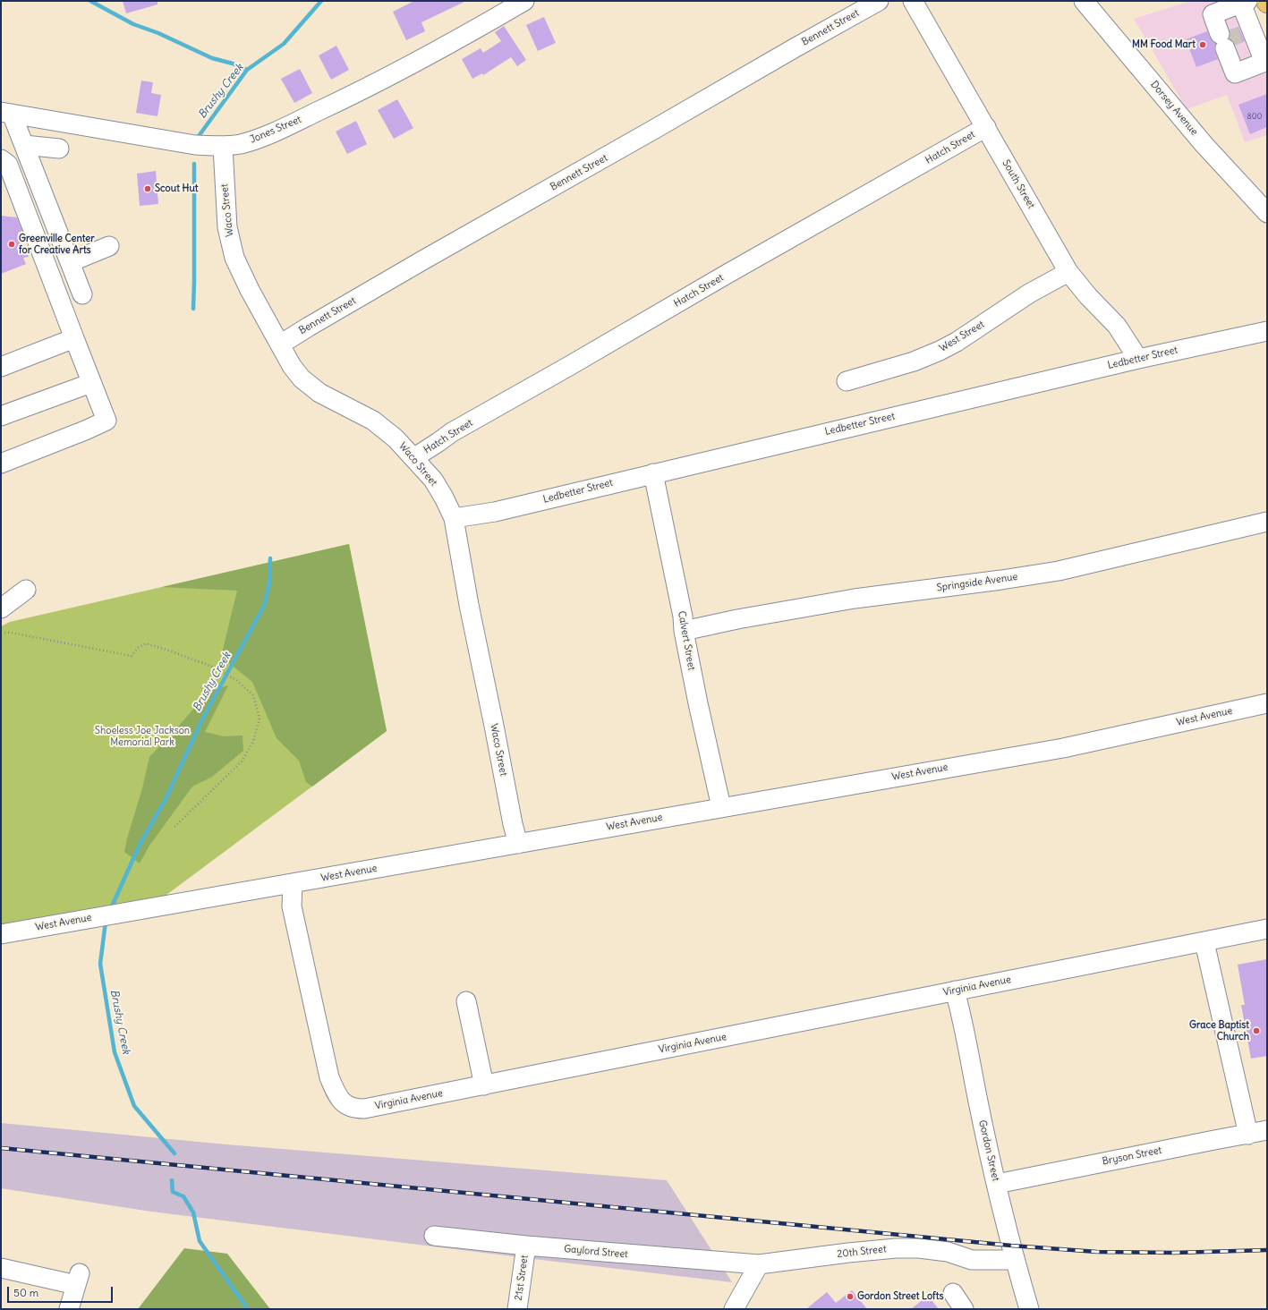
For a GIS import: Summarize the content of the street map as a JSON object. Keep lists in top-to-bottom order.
{
  "streets": {
    "street": [
      "Bennett Street",
      "Dorsey Avenue",
      "Jones Street",
      "Hatch Street",
      "South Street",
      "Waco Street",
      "West Street",
      "Ledbetter Street",
      "Springside Avenue",
      "Calvert Street",
      "West Avenue",
      "Virginia Avenue",
      "Gordon Street",
      "Bryson Street",
      "Gaylord Street",
      "20th Street",
      "21st Street"
    ]
  },
  "crossings": [
    ["Bennett Street", "Waco Street"],
    ["Jones Street", "Waco Street"],
    ["Hatch Street", "South Street"],
    ["Hatch Street", "Waco Street"],
    ["South Street", "West Street"],
    ["South Street", "Ledbetter Street"],
    ["Waco Street", "Ledbetter Street"],
    ["Waco Street", "West Avenue"],
    ["Ledbetter Street", "Calvert Street"],
    ["Springside Avenue", "Calvert Street"],
    ["Calvert Street", "West Avenue"],
    ["West Avenue", "Virginia Avenue"],
    ["Virginia Avenue", "Gordon Street"],
    ["Gordon Street", "Bryson Street"],
    ["Gordon Street", "20th Street"],
    ["Gaylord Street", "20th Street"],
    ["Gaylord Street", "21st Street"]
  ],
  "water": ["Brushy Creek"],
  "parks": ["Shoeless Joe Jackson Memorial Park"],
  "places": [
    "MM Food Mart",
    "Scout Hut",
    "Greenville Center for Creative Arts",
    "Grace Baptist Church",
    "Gordon Street Lofts"
  ],
  "house_numbers": ["800"],
  "scale_bar": "50 m"
}
